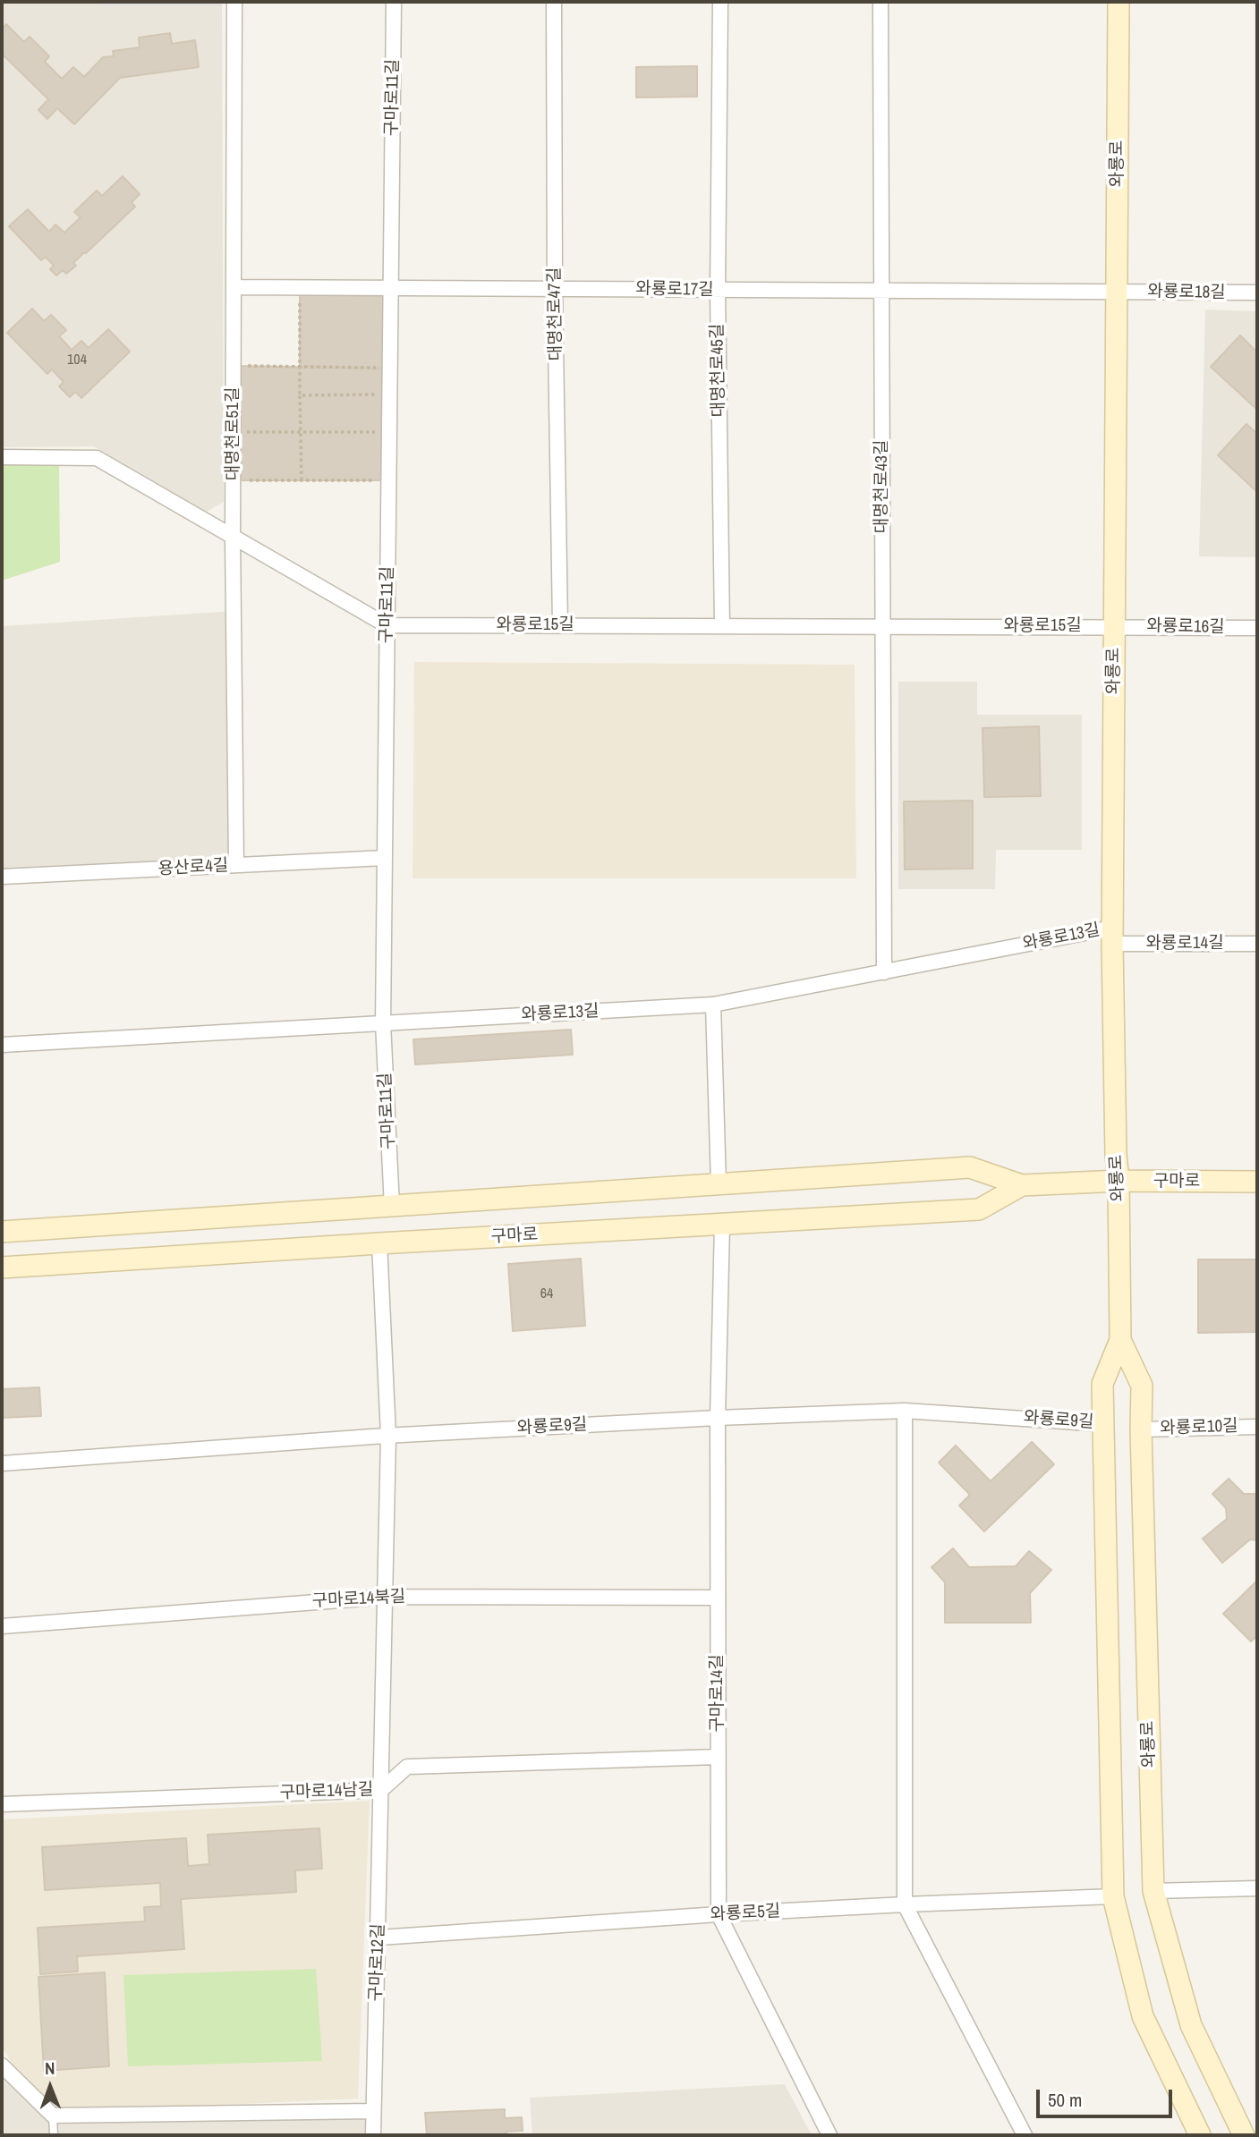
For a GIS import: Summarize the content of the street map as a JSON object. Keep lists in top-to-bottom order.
{
  "streets": {
    "main road": ["와룡로", "구마로"],
    "street": [
      "구마로11길",
      "와룡로17길",
      "와룡로18길",
      "대명천로47길",
      "대명천로45길",
      "대명천로51길",
      "대명천로43길",
      "와룡로15길",
      "와룡로16길",
      "용산로4길",
      "와룡로13길",
      "와룡로14길",
      "와룡로9길",
      "와룡로10길",
      "구마로14북길",
      "구마로14길",
      "구마로14남길",
      "와룡로5길",
      "구마로12길"
    ]
  },
  "crossings": [
    ["구마로11길", "와룡로17길"],
    ["구마로11길", "와룡로15길"],
    ["구마로11길", "용산로4길"],
    ["구마로11길", "와룡로13길"],
    ["구마로11길", "구마로"],
    ["와룡로", "와룡로17길"],
    ["와룡로", "와룡로18길"],
    ["와룡로", "와룡로15길"],
    ["와룡로", "와룡로16길"],
    ["와룡로", "와룡로13길"],
    ["와룡로", "와룡로14길"],
    ["와룡로", "구마로"],
    ["와룡로", "와룡로9길"],
    ["와룡로", "와룡로10길"],
    ["와룡로", "와룡로5길"],
    ["와룡로17길", "와룡로18길"],
    ["와룡로17길", "대명천로47길"],
    ["와룡로17길", "대명천로45길"],
    ["와룡로17길", "대명천로51길"],
    ["와룡로17길", "대명천로43길"],
    ["대명천로47길", "와룡로15길"],
    ["대명천로45길", "와룡로15길"],
    ["대명천로51길", "와룡로15길"],
    ["대명천로51길", "용산로4길"],
    ["대명천로43길", "와룡로15길"],
    ["대명천로43길", "와룡로13길"],
    ["와룡로15길", "와룡로16길"],
    ["와룡로13길", "와룡로14길"],
    ["구마로", "구마로14길"],
    ["구마로", "구마로12길"],
    ["와룡로9길", "구마로14길"],
    ["와룡로9길", "구마로12길"],
    ["구마로14북길", "구마로14길"],
    ["구마로14북길", "구마로12길"],
    ["구마로14길", "구마로14남길"],
    ["구마로14길", "와룡로5길"],
    ["구마로14남길", "구마로12길"],
    ["와룡로5길", "구마로12길"]
  ],
  "house_numbers": ["104", "64"],
  "scale_bar": "50 m",
  "north": "top"
}
